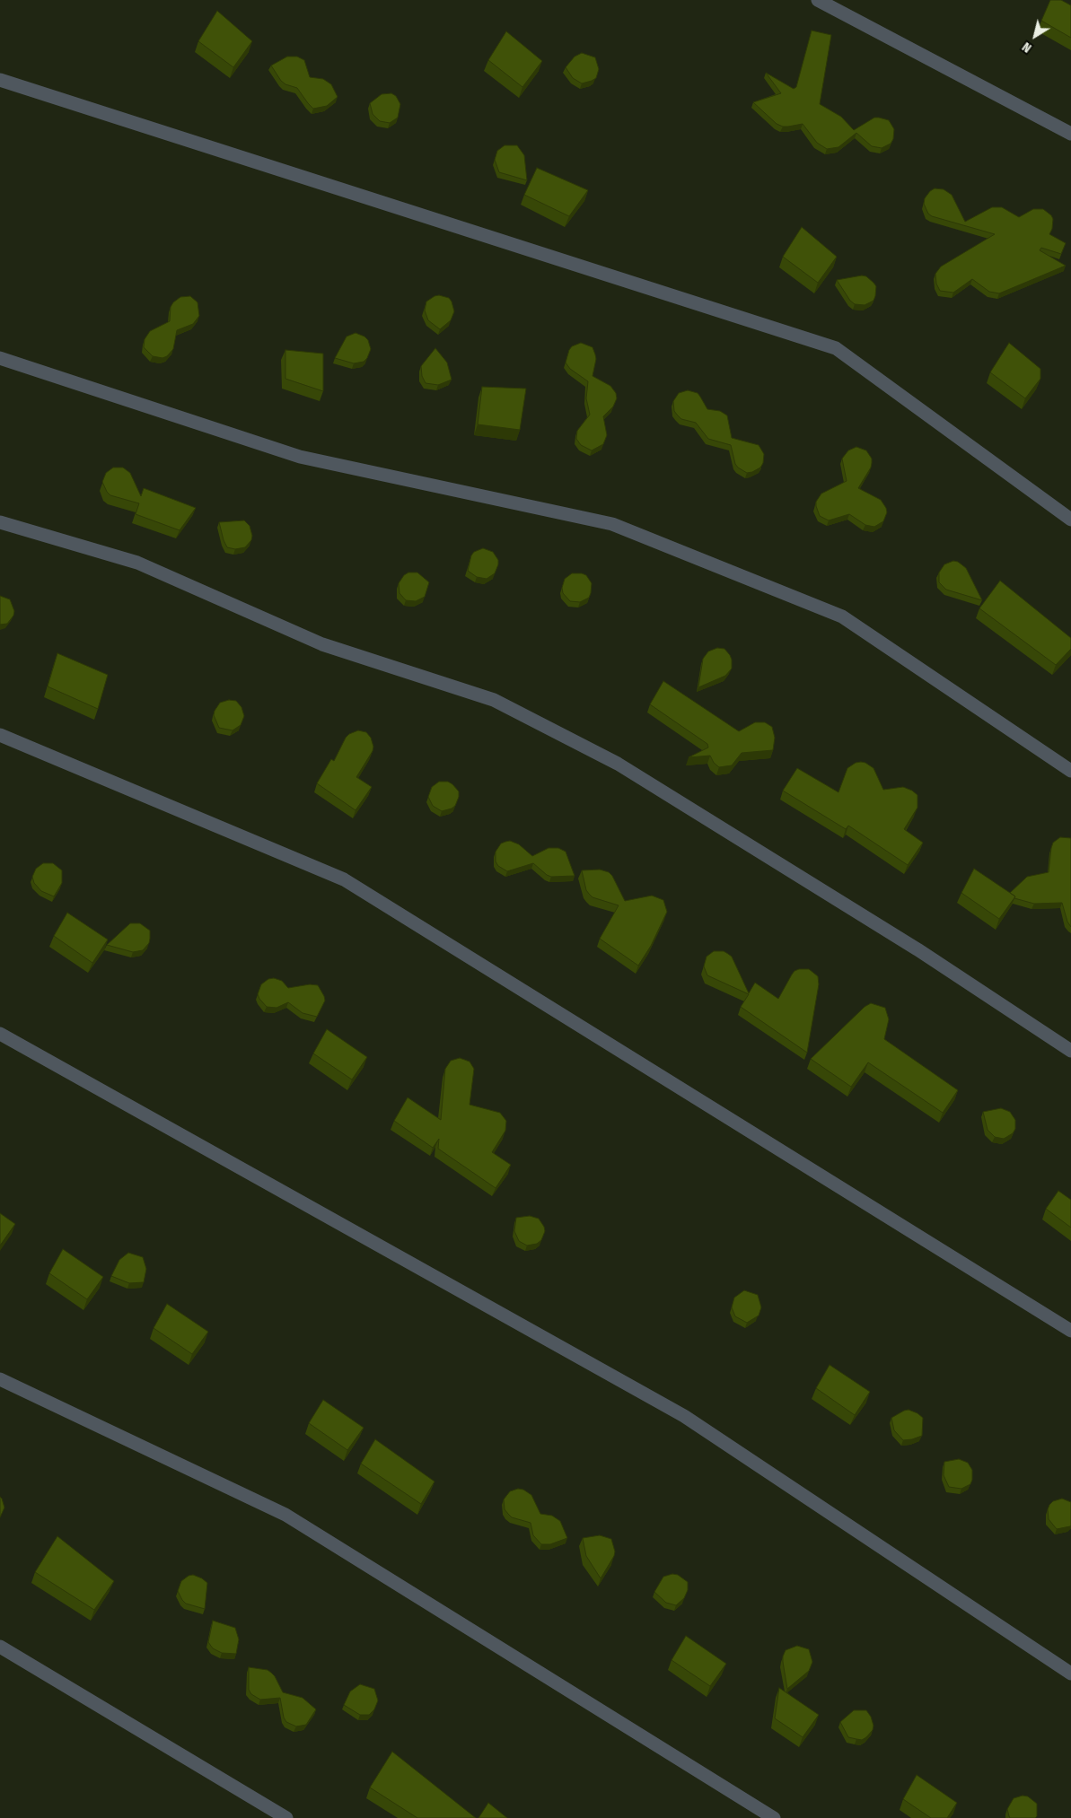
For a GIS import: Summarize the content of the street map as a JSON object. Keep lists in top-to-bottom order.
{
  "north": "bottom left"
}
